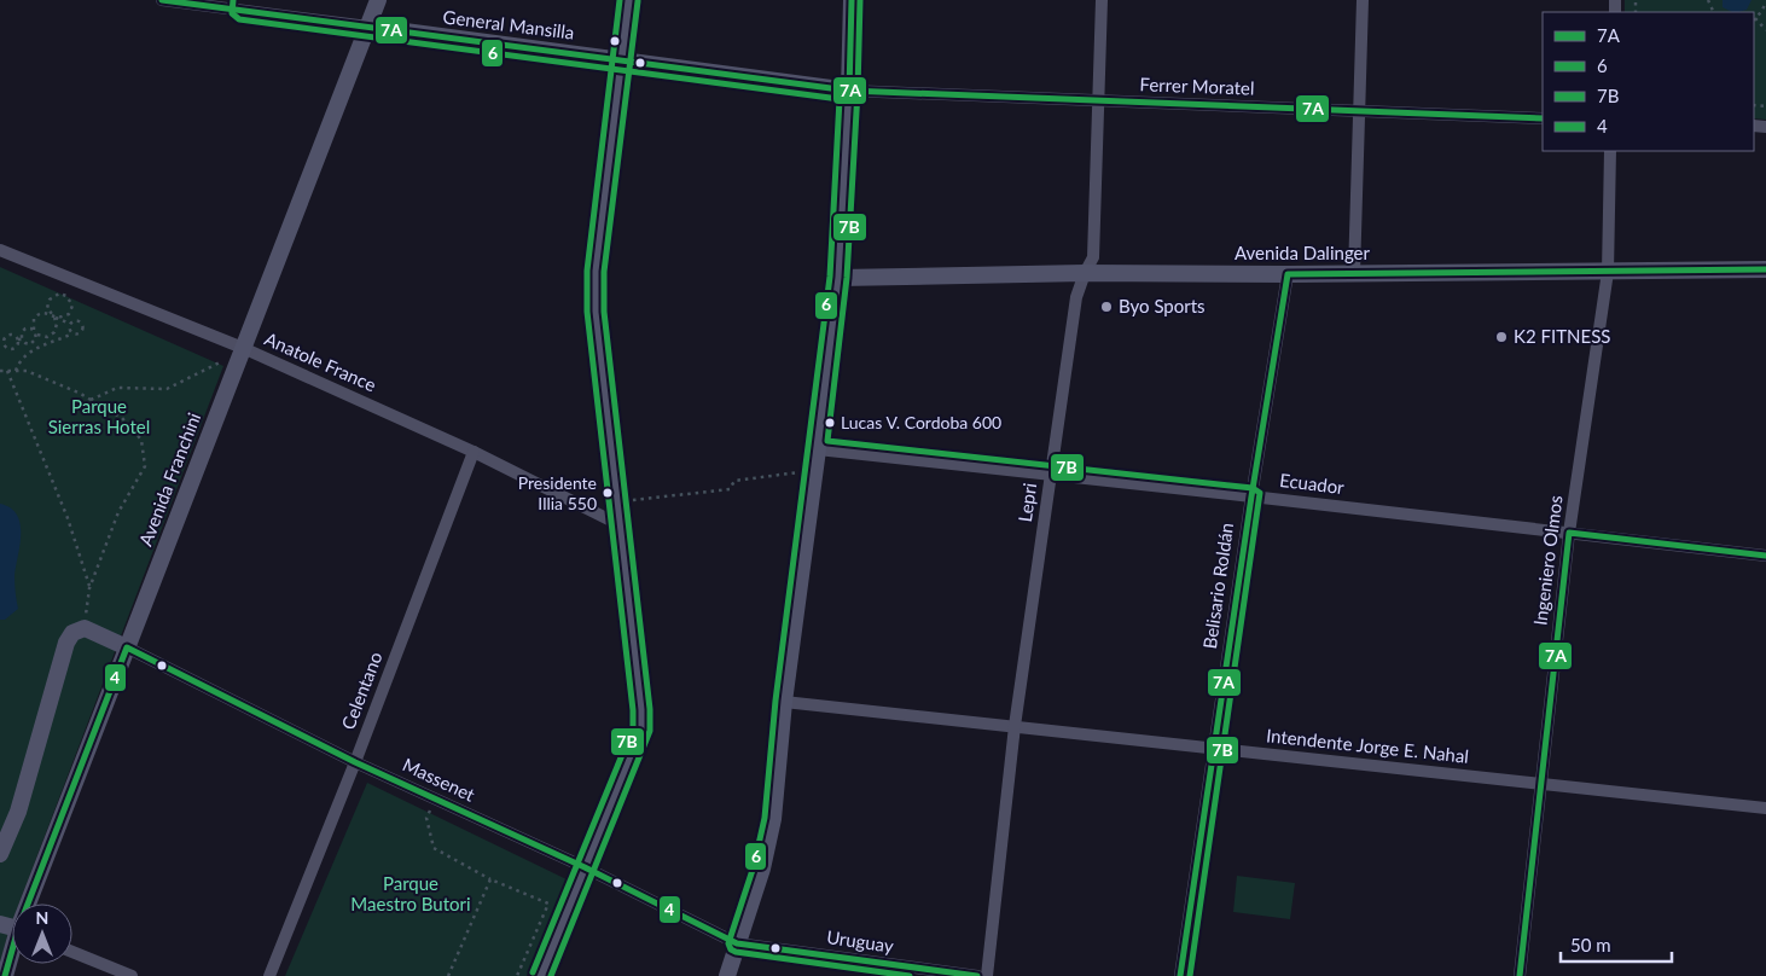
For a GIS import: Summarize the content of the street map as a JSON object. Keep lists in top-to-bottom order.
{
  "streets": {
    "street": [
      "General Mansilla",
      "Ferrer Moratel",
      "Avenida Dalinger",
      "Anatole France",
      "Avenida Franchini",
      "Ecuador",
      "Lepri",
      "Ingeniero Olmos",
      "Belisario Roldán",
      "Celentano",
      "Intendente Jorge E. Nahal",
      "Massenet",
      "Uruguay"
    ]
  },
  "crossings": [
    ["General Mansilla", "Ferrer Moratel"],
    ["General Mansilla", "Avenida Franchini"],
    ["Ferrer Moratel", "Lepri"],
    ["Avenida Dalinger", "Lepri"],
    ["Avenida Dalinger", "Ingeniero Olmos"],
    ["Avenida Dalinger", "Belisario Roldán"],
    ["Anatole France", "Avenida Franchini"],
    ["Anatole France", "Celentano"],
    ["Avenida Franchini", "Massenet"],
    ["Ecuador", "Lepri"],
    ["Ecuador", "Ingeniero Olmos"],
    ["Ecuador", "Belisario Roldán"],
    ["Lepri", "Intendente Jorge E. Nahal"],
    ["Ingeniero Olmos", "Intendente Jorge E. Nahal"],
    ["Belisario Roldán", "Intendente Jorge E. Nahal"],
    ["Celentano", "Massenet"],
    ["Massenet", "Uruguay"]
  ],
  "parks": ["Parque Sierras Hotel", "Parque Maestro Butori"],
  "places": [
    "Byo Sports",
    "K2 FITNESS",
    "Lucas V. Cordoba 600",
    "Presidente Illia 550"
  ],
  "lines": [
    "transit line 7A",
    "transit line 6",
    "transit line 7B",
    "transit line 4"
  ],
  "legend": [
    "7A",
    "6",
    "7B",
    "4"
  ],
  "scale_bar": "50 m",
  "north": "top"
}
